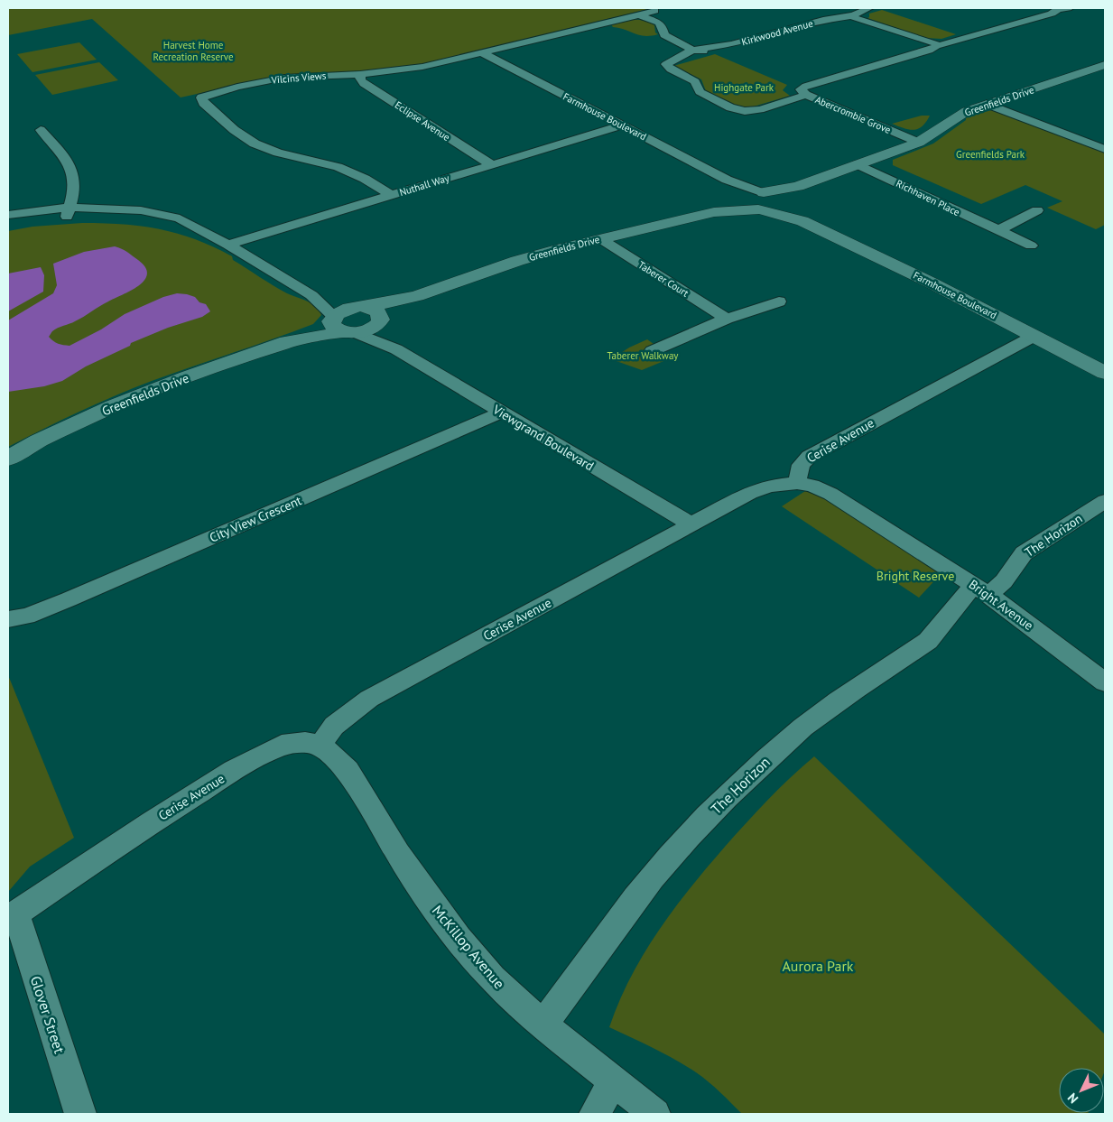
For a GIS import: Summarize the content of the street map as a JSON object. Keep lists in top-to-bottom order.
{
  "streets": {
    "street": [
      "Kirkwood Avenue",
      "Vilcins Views",
      "Greenfields Drive",
      "Abercrombie Grove",
      "Farmhouse Boulevard",
      "Eclipse Avenue",
      "Nuthall Way",
      "Richhaven Place",
      "Taberer Court",
      "Viewgrand Boulevard",
      "Cerise Avenue",
      "City View Crescent",
      "The Horizon",
      "Bright Avenue",
      "McKillop Avenue",
      "Glover Street"
    ]
  },
  "crossings": [
    ["Kirkwood Avenue", "Abercrombie Grove"],
    ["Vilcins Views", "Farmhouse Boulevard"],
    ["Vilcins Views", "Eclipse Avenue"],
    ["Vilcins Views", "Nuthall Way"],
    ["Greenfields Drive", "Abercrombie Grove"],
    ["Greenfields Drive", "Farmhouse Boulevard"],
    ["Greenfields Drive", "Richhaven Place"],
    ["Greenfields Drive", "Taberer Court"],
    ["Greenfields Drive", "Viewgrand Boulevard"],
    ["Farmhouse Boulevard", "Nuthall Way"],
    ["Farmhouse Boulevard", "Cerise Avenue"],
    ["Eclipse Avenue", "Nuthall Way"],
    ["Nuthall Way", "Viewgrand Boulevard"],
    ["Viewgrand Boulevard", "Cerise Avenue"],
    ["Viewgrand Boulevard", "City View Crescent"],
    ["Cerise Avenue", "Bright Avenue"],
    ["Cerise Avenue", "McKillop Avenue"],
    ["Cerise Avenue", "Glover Street"],
    ["The Horizon", "Bright Avenue"],
    ["The Horizon", "McKillop Avenue"]
  ],
  "parks": [
    "Harvest Home Recreation Reserve",
    "Highgate Park",
    "Greenfields Park",
    "Taberer Walkway",
    "Bright Reserve",
    "Aurora Park"
  ],
  "north": "bottom left"
}
